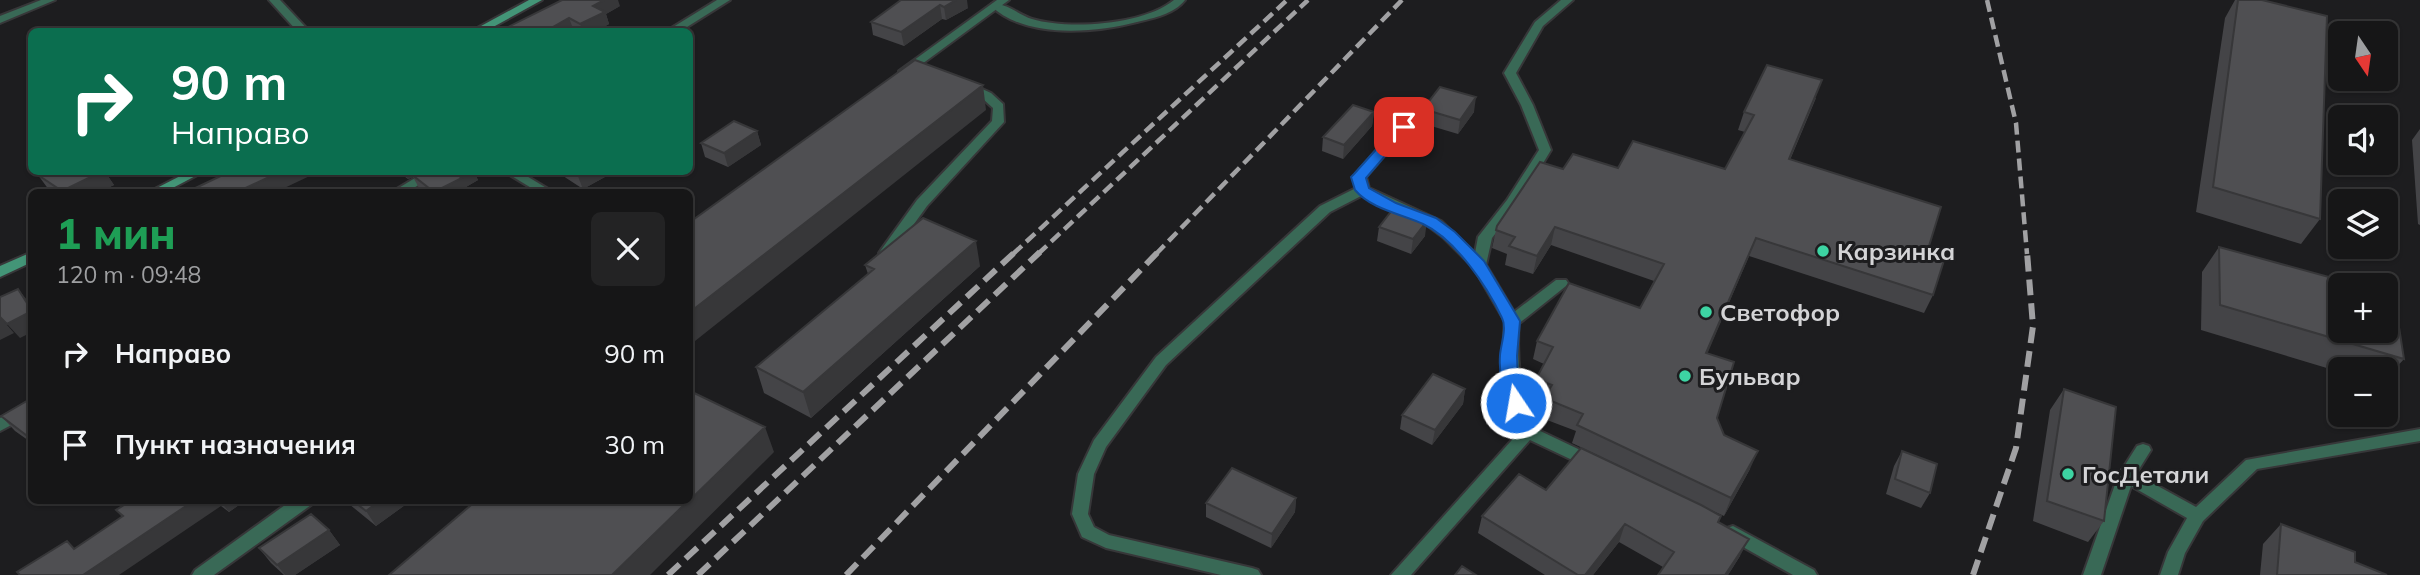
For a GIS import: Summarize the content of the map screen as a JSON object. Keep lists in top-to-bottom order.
{
  "places": [
    "Карзинка",
    "Светофор",
    "Бульвар",
    "ГосДетали"
  ],
  "north": "bottom",
  "page": {
    "map_buttons": ["+", "−"],
    "turn": ["90 m", "Направо"],
    "heading": ["1 мин", "120 m · 09:48"],
    "list": [
      {
        "name": "Направо",
        "value": "90 m"
      },
      {
        "name": "Пункт назначения",
        "value": "30 m"
      }
    ]
  }
}
